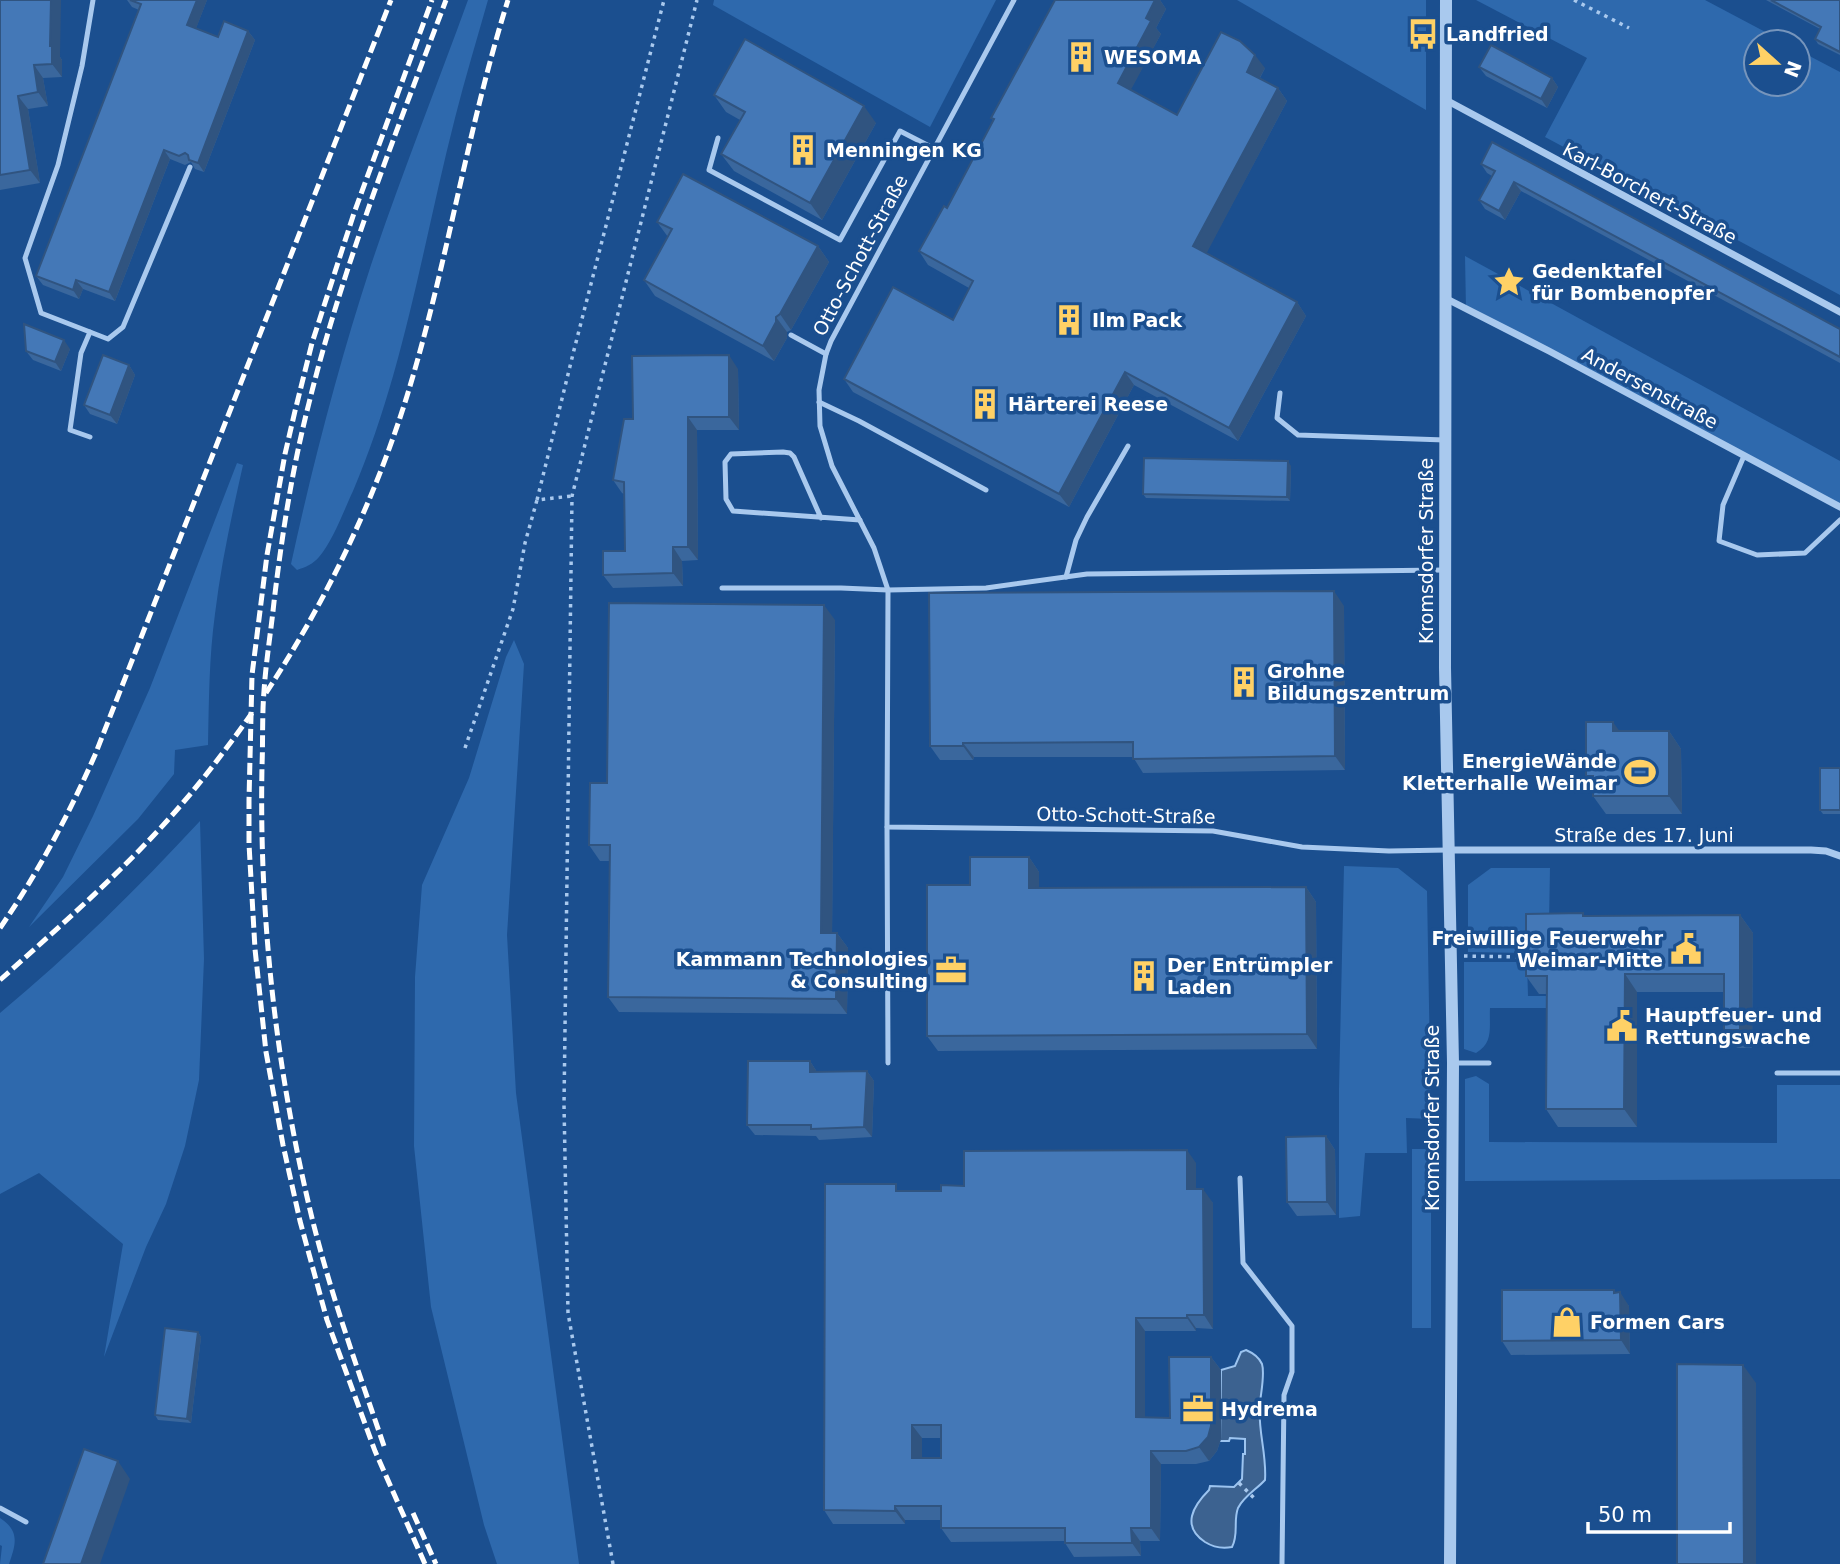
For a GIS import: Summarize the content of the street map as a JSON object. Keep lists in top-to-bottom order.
{
  "streets": {
    "street": [
      "Karl-Borchert-Straße",
      "Andersenstraße",
      "Kromsdorfer Straße",
      "Straße des 17. Juni"
    ],
    "lane": ["Otto-Schott-Straße"]
  },
  "crossings": [
    ["Karl-Borchert-Straße", "Kromsdorfer Straße"],
    ["Otto-Schott-Straße", "Kromsdorfer Straße"],
    ["Otto-Schott-Straße", "Straße des 17. Juni"],
    ["Andersenstraße", "Kromsdorfer Straße"],
    ["Kromsdorfer Straße", "Straße des 17. Juni"]
  ],
  "places": {
    "bus stop": ["Landfried"],
    "building": [
      "WESOMA",
      "Menningen KG",
      "Ilm Pack",
      "Härterei Reese",
      "Grohne Bildungszentrum",
      "Der Entrümpler Laden"
    ],
    "place": ["Gedenktafel für Bombenopfer"],
    "sports": ["EnergieWände Kletterhalle Weimar"],
    "public building": ["Freiwillige Feuerwehr Weimar-Mitte", "Hauptfeuer- und Rettungswache"],
    "office": ["Kammann Technologies & Consulting", "Hydrema"],
    "shop": ["Formen Cars"]
  },
  "scale_bar": "50 m",
  "north": "right"
}
